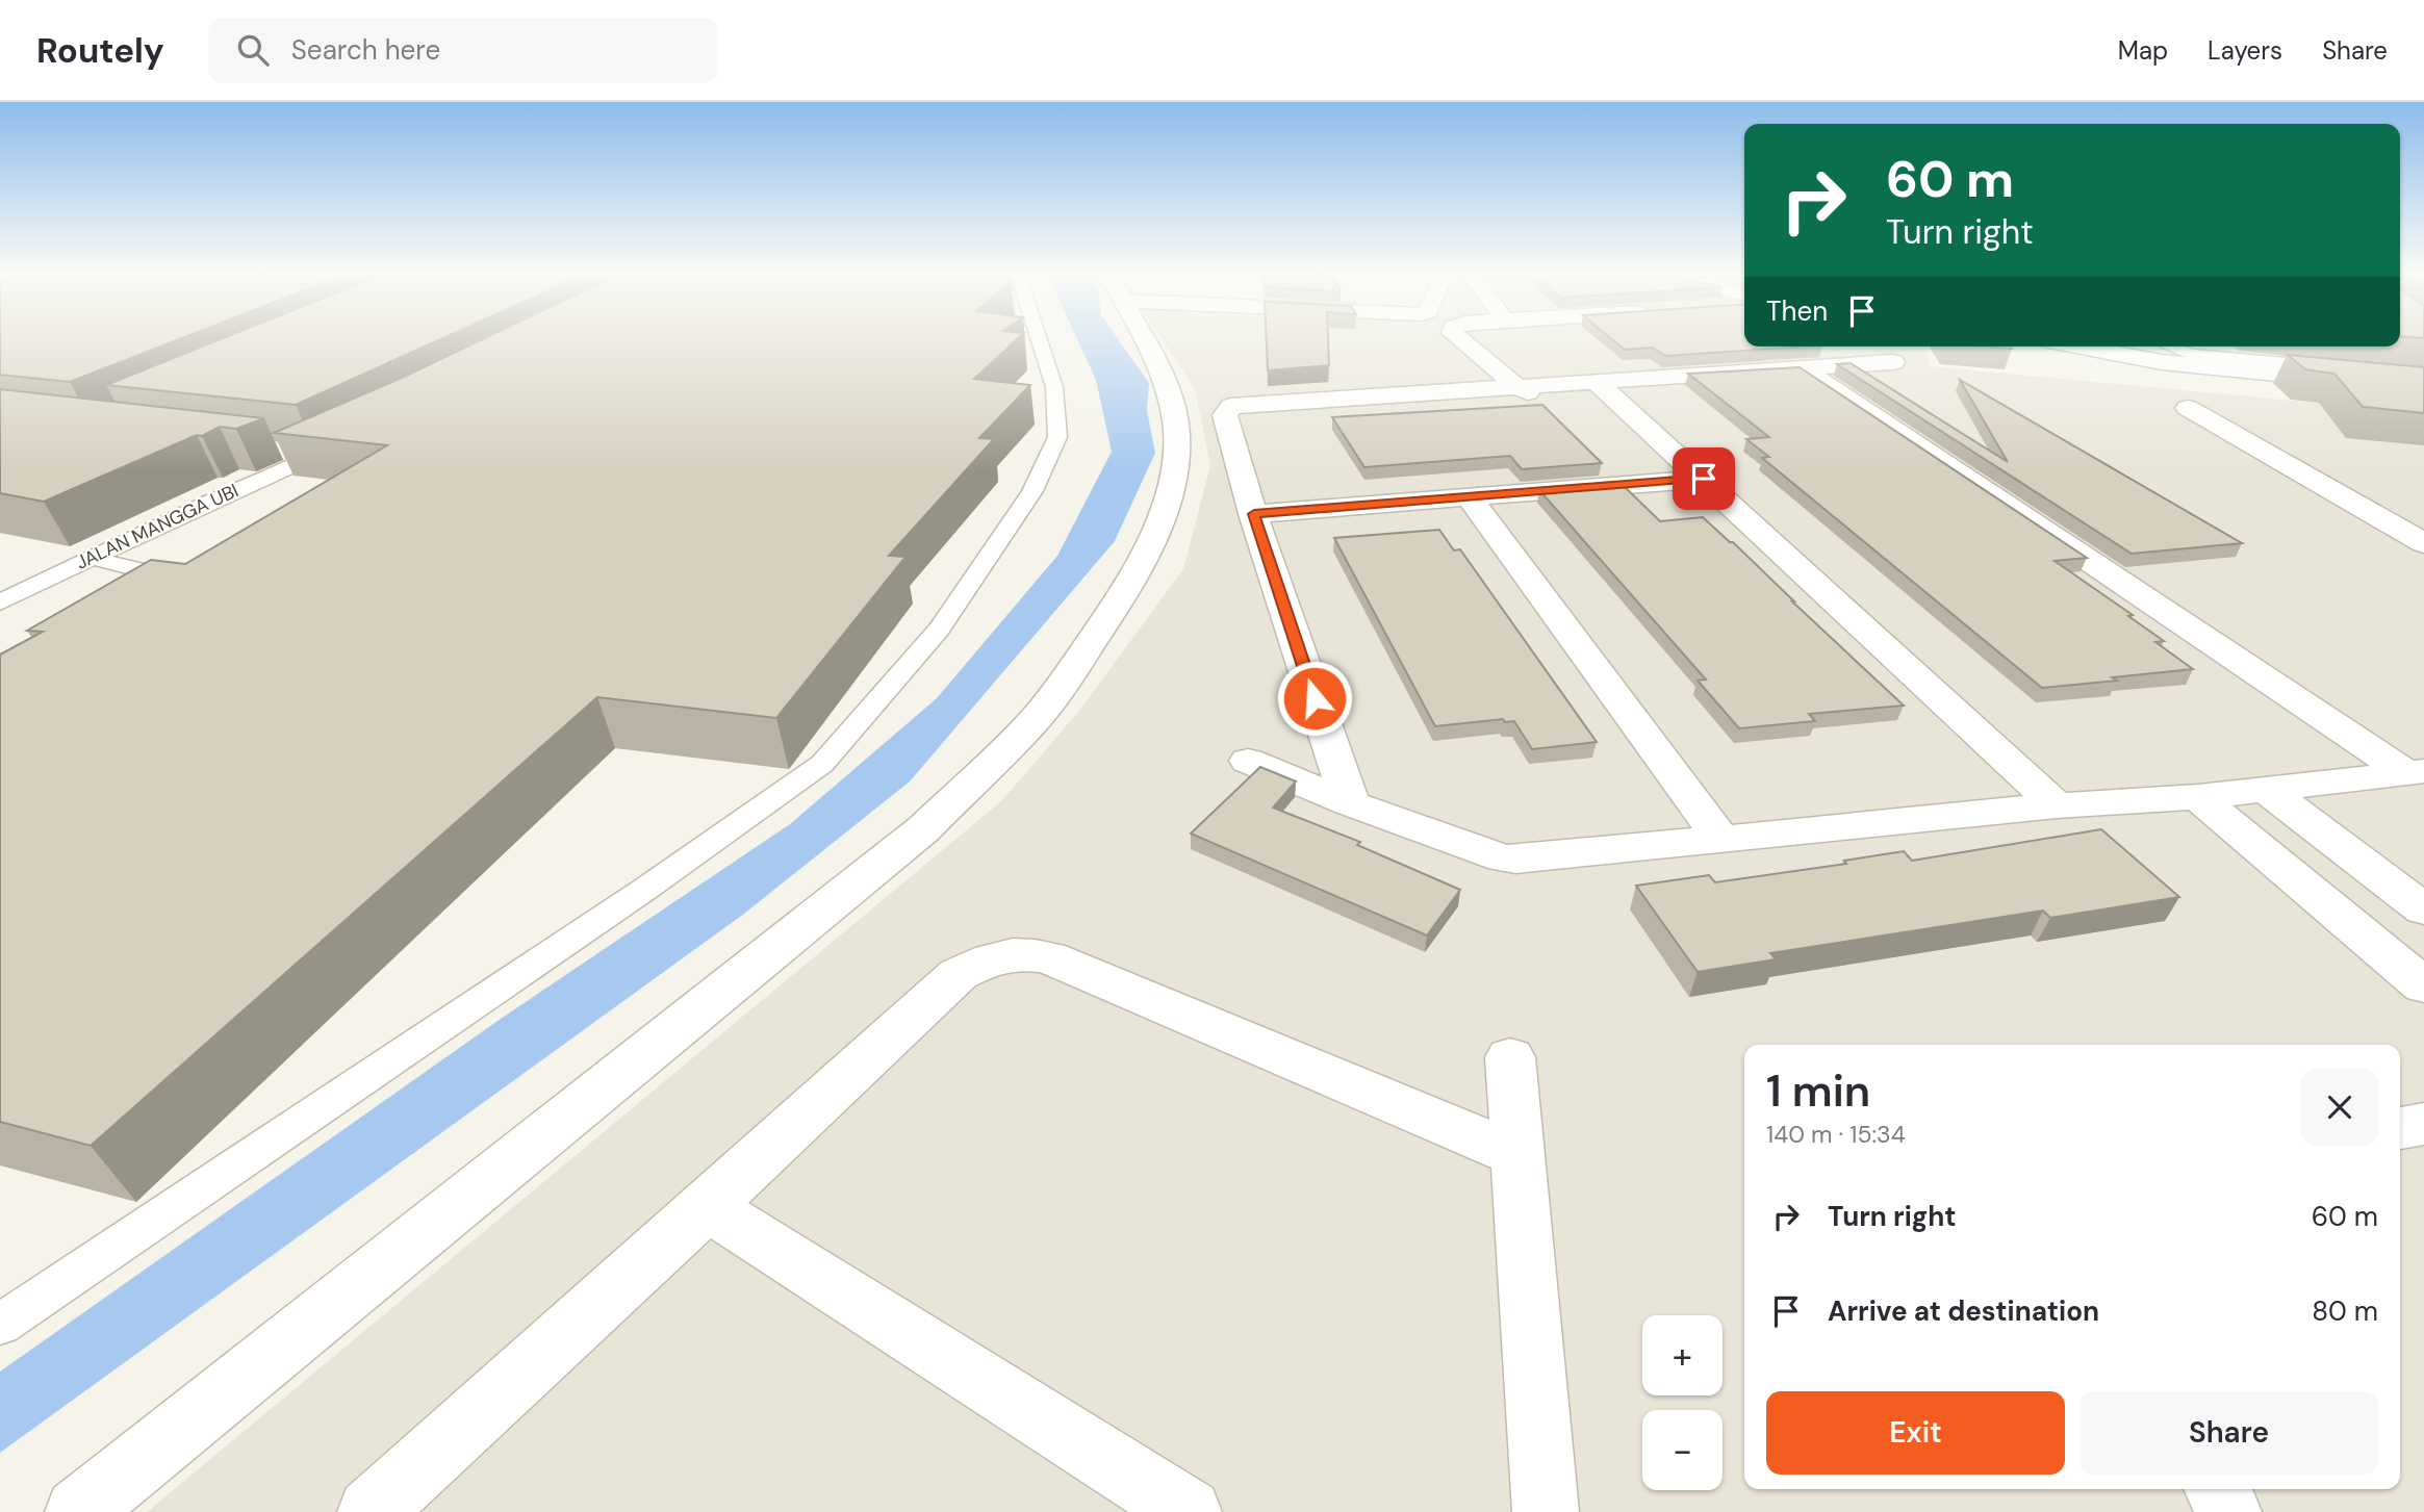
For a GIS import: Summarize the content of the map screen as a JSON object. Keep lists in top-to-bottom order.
{
  "streets": {
    "lane": ["JALAN MANGGA UBI"]
  },
  "page": {
    "header": "Routely",
    "search": "Search here",
    "nav": ["Map", "Layers", "Share"],
    "turn": ["60 m", "Turn right"],
    "then": "Then",
    "heading": ["1 min", "140 m · 15:34"],
    "list": [
      {
        "name": "Turn right",
        "value": "60 m"
      },
      {
        "name": "Arrive at destination",
        "value": "80 m"
      }
    ],
    "map_buttons": ["+", "−"],
    "buttons": ["Exit", "Share"]
  }
}
